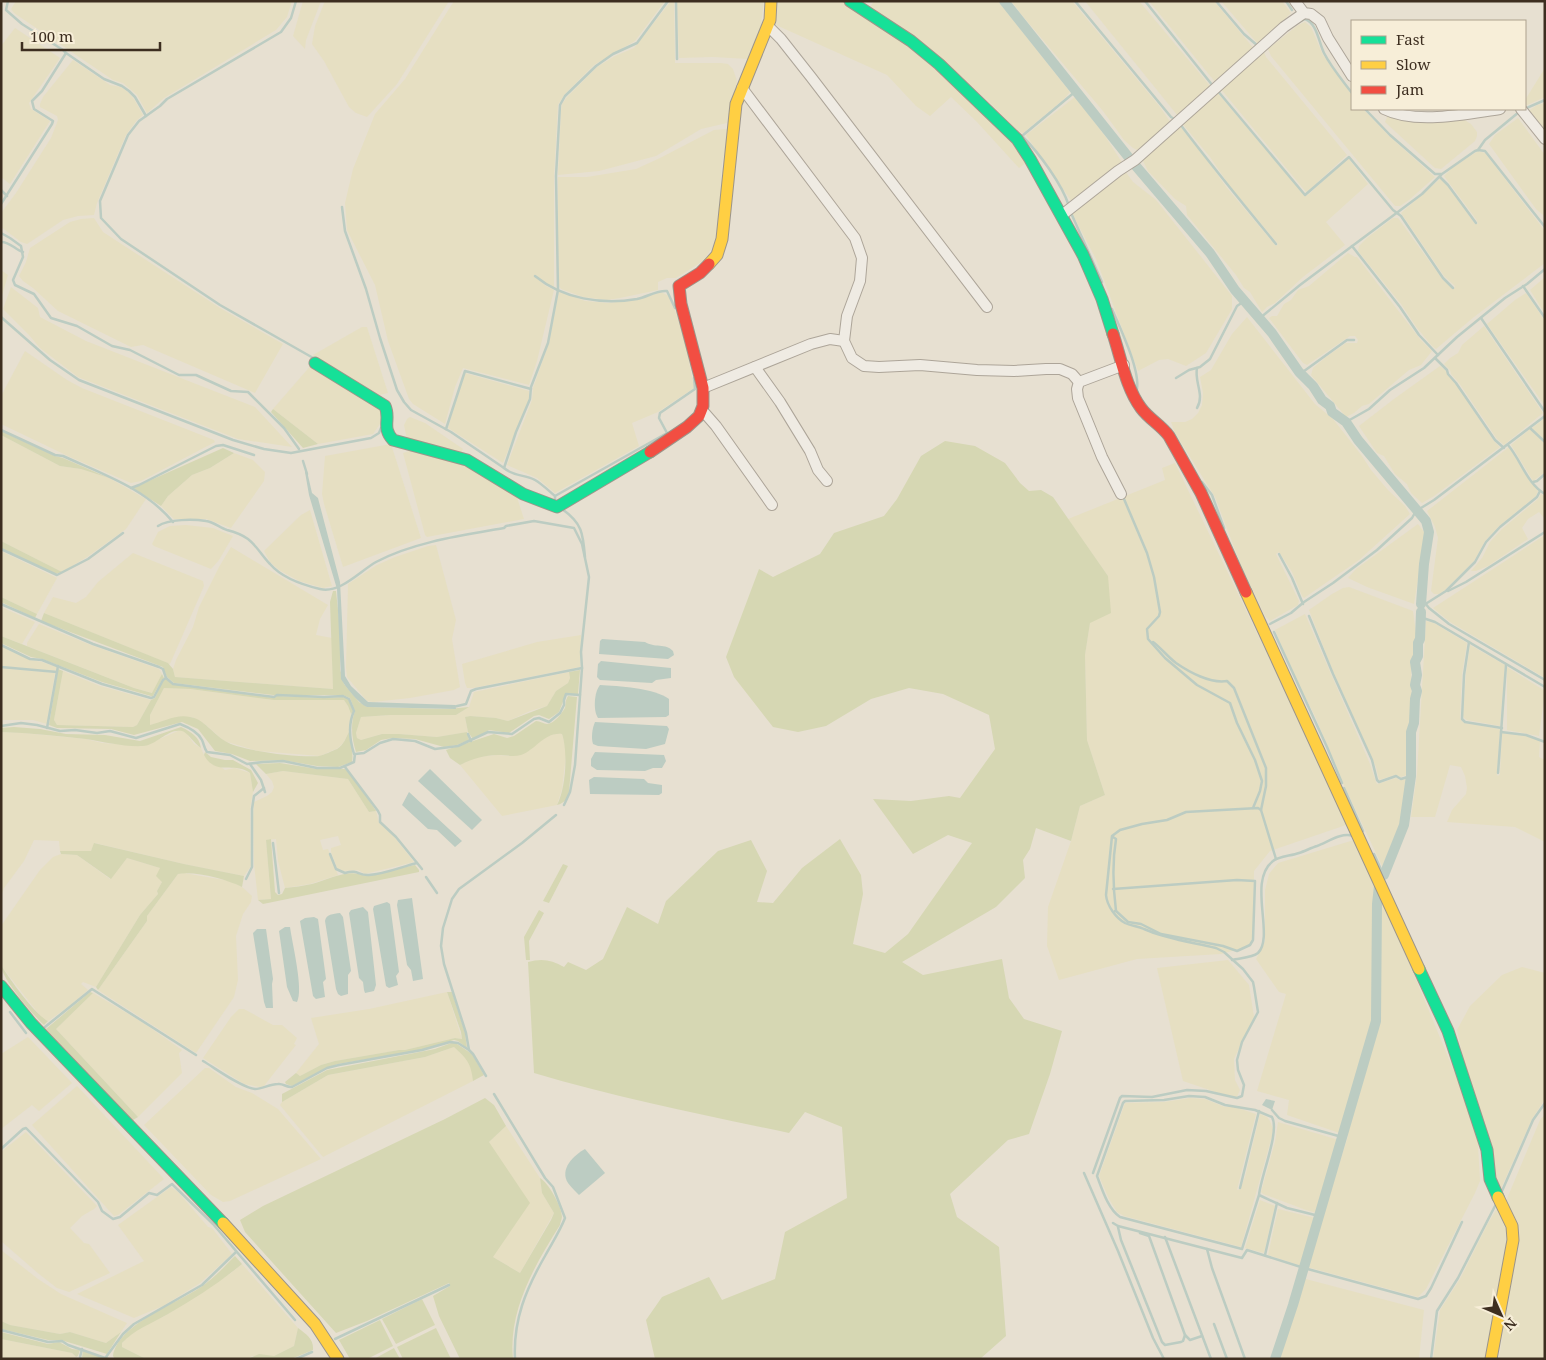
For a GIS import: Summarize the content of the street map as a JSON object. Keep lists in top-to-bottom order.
{
  "legend": ["Fast", "Slow", "Jam"],
  "scale_bar": "100 m",
  "north": "bottom right"
}
